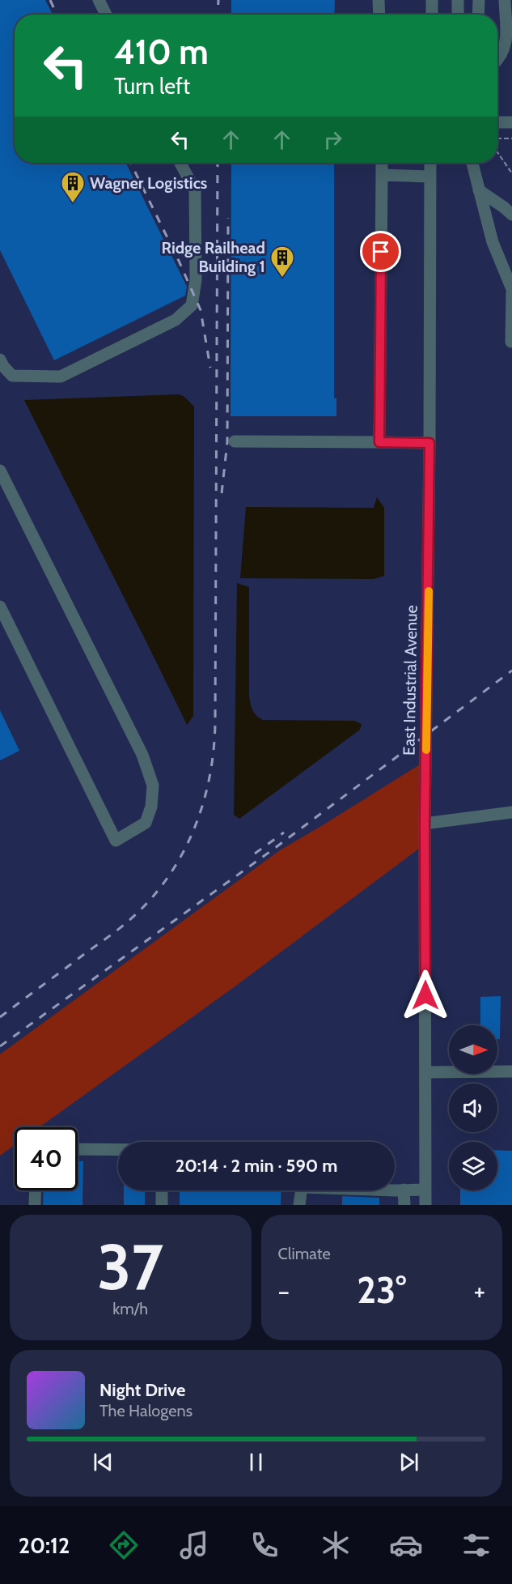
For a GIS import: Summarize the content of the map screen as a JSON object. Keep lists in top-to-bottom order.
{
  "streets": {
    "street": ["East Industrial Avenue"]
  },
  "places": {
    "building": ["Wagner Logistics", "Ridge Railhead Building 1"]
  },
  "north": "right",
  "page": {
    "turn": ["410 m", "Turn left"],
    "limit": "40",
    "trip": "20:14 · 2 min · 590 m",
    "tile": [
      ["37", "km/h"],
      "Climate"
    ],
    "heat": ["−", "23°", "+"],
    "song": ["Night Drive", "The Halogens"],
    "tabs": "20:12"
  }
}
